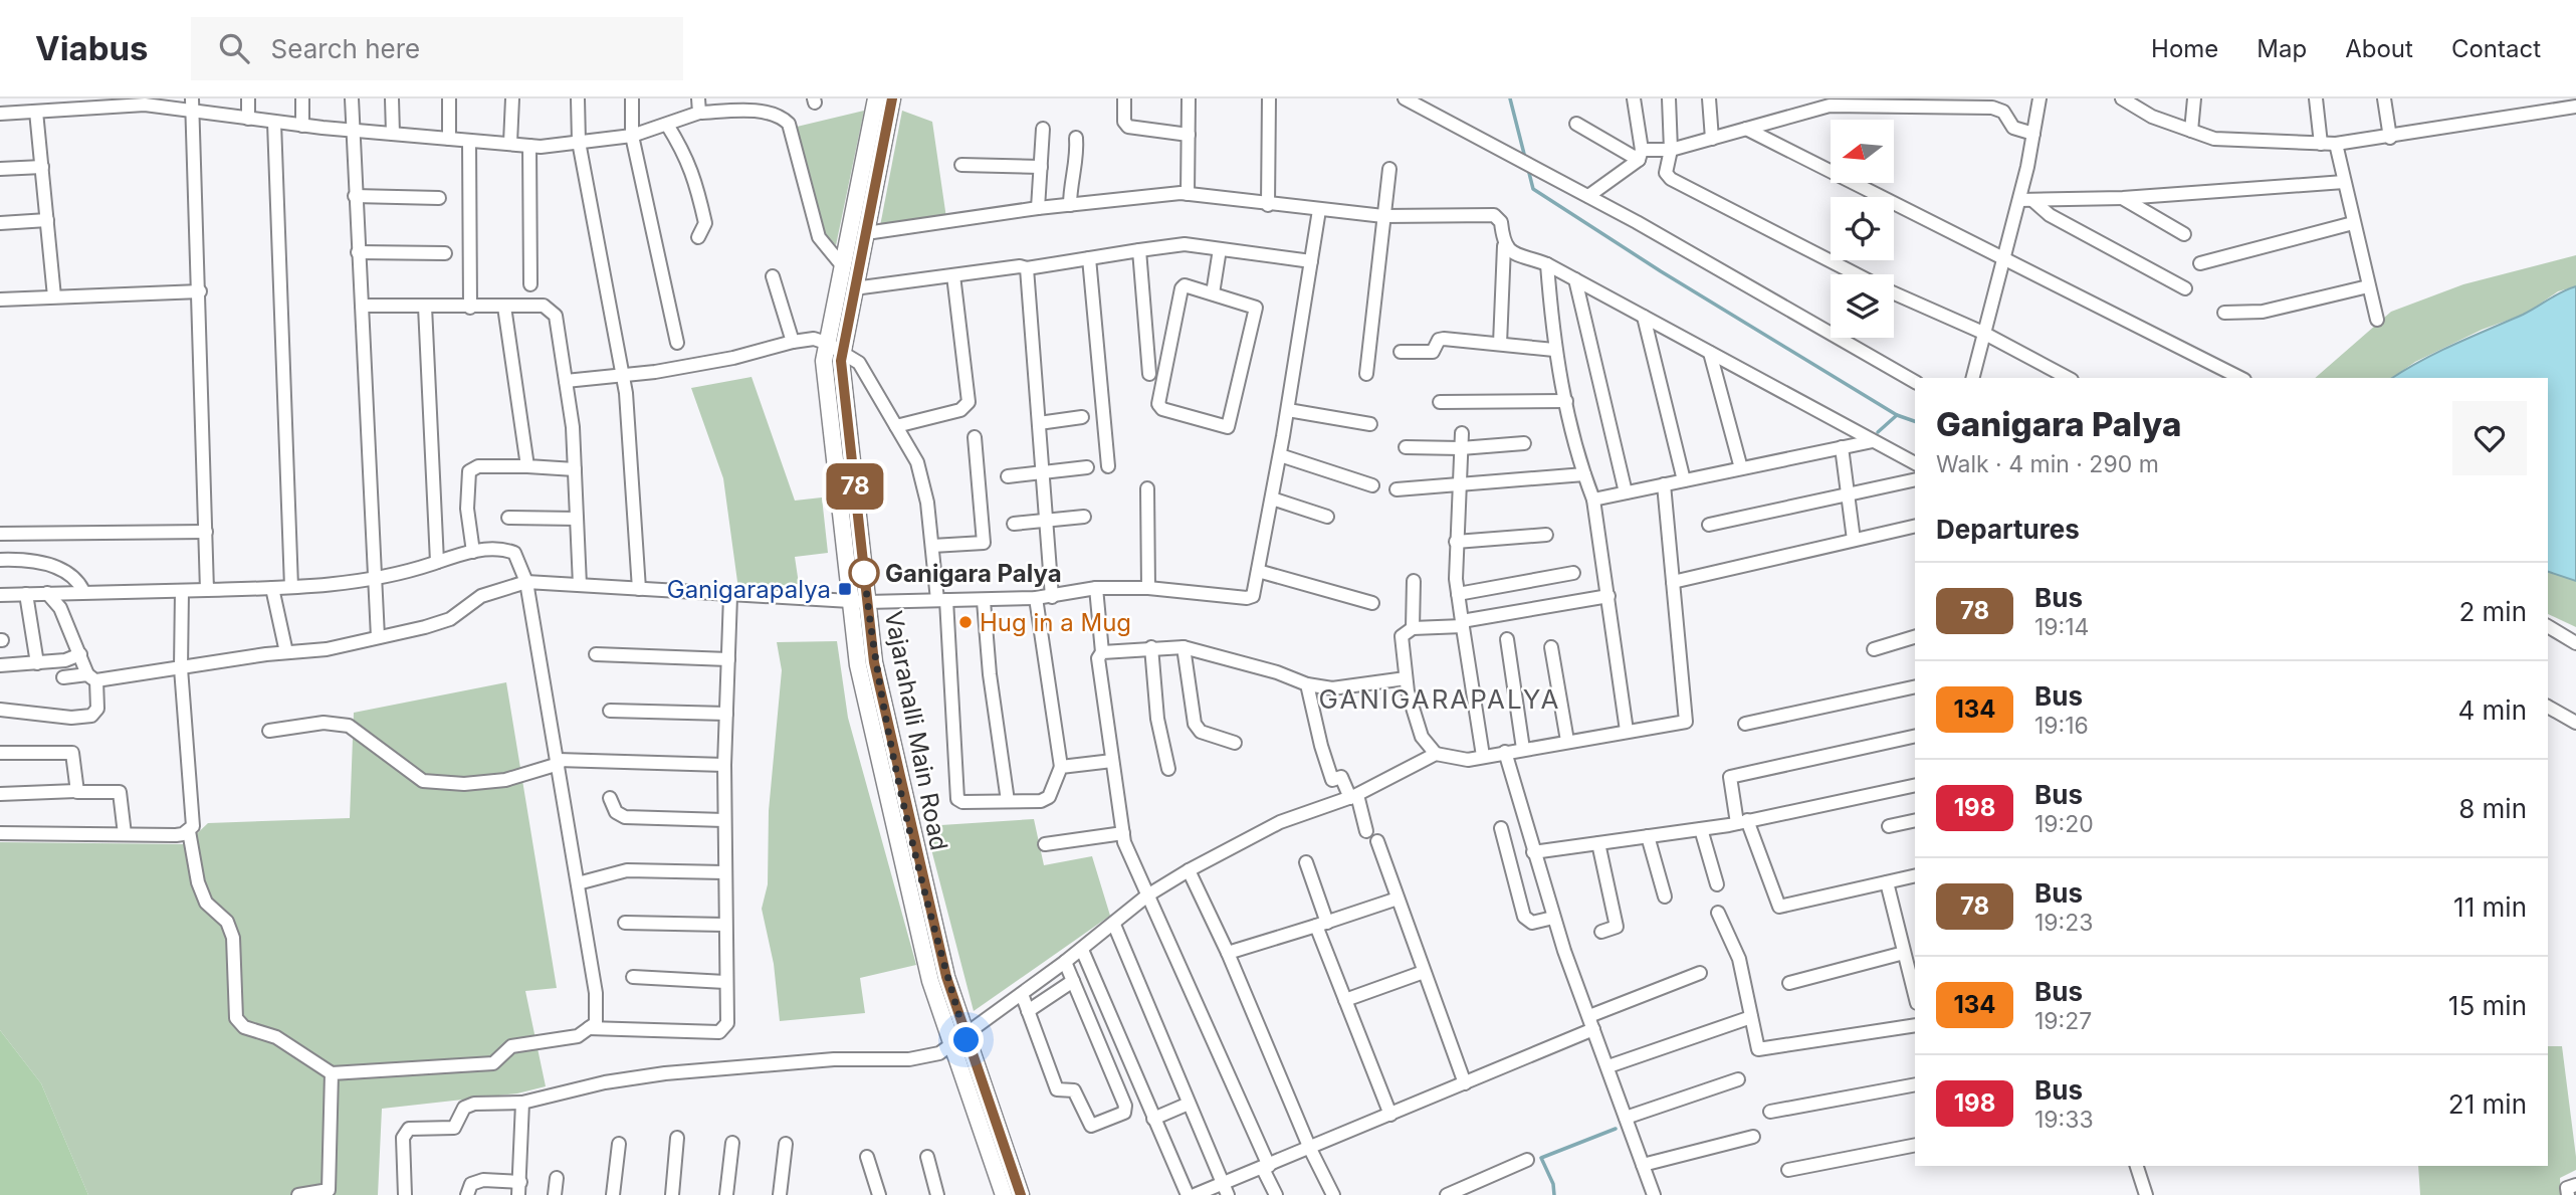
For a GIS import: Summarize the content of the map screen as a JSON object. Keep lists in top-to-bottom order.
{
  "streets": {
    "main road": ["Vajarahalli Main Road"]
  },
  "districts": ["GANIGARAPALYA"],
  "places": {
    "other": ["Ganigara Palya", "Hug in a Mug"],
    "transit": ["Ganigarapalya"]
  },
  "lines": ["bus line 78"],
  "north": "left",
  "page": {
    "header": "Viabus",
    "search": "Search here",
    "nav": [
      "Home",
      "Map",
      "About",
      "Contact"
    ],
    "on_map": "78",
    "heading": [
      ["Ganigara Palya", "Walk · 4 min · 290 m"],
      "Departures"
    ],
    "list": [
      {
        "mark": "78",
        "name": "Bus",
        "note": "19:14",
        "value": "2 min"
      },
      {
        "mark": "134",
        "name": "Bus",
        "note": "19:16",
        "value": "4 min"
      },
      {
        "mark": "198",
        "name": "Bus",
        "note": "19:20",
        "value": "8 min"
      },
      {
        "mark": "78",
        "name": "Bus",
        "note": "19:23",
        "value": "11 min"
      },
      {
        "mark": "134",
        "name": "Bus",
        "note": "19:27",
        "value": "15 min"
      },
      {
        "mark": "198",
        "name": "Bus",
        "note": "19:33",
        "value": "21 min"
      }
    ]
  }
}
